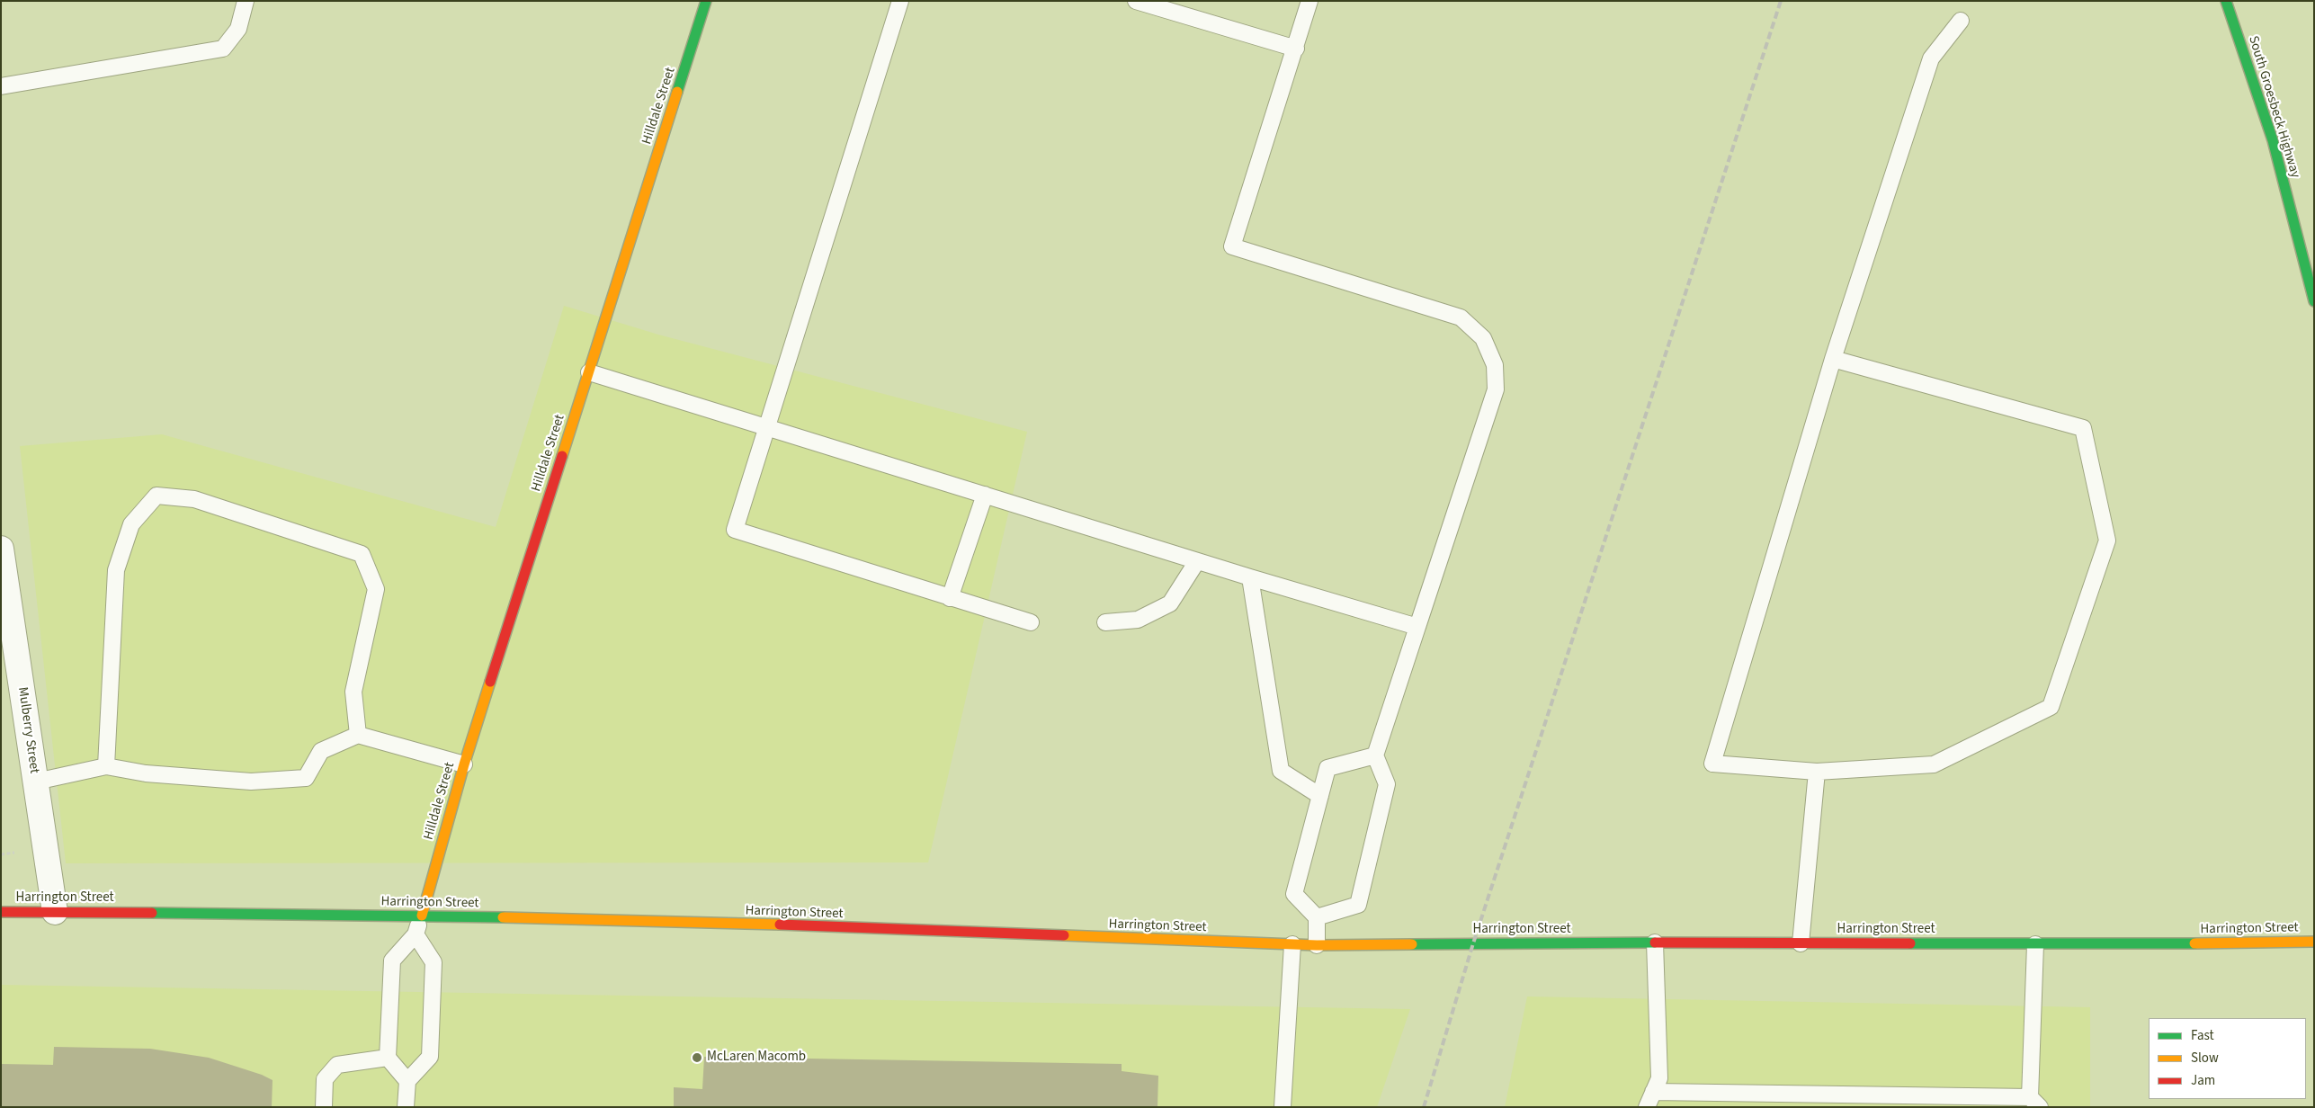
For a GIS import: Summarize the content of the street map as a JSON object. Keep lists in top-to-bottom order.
{
  "streets": {
    "street": [
      "Hilldale Street",
      "South Groesbeck Highway",
      "Mulberry Street",
      "Harrington Street"
    ]
  },
  "crossings": [
    ["Hilldale Street", "Harrington Street"],
    ["Mulberry Street", "Harrington Street"]
  ],
  "places": ["McLaren Macomb"],
  "legend": ["Fast", "Slow", "Jam"]
}
